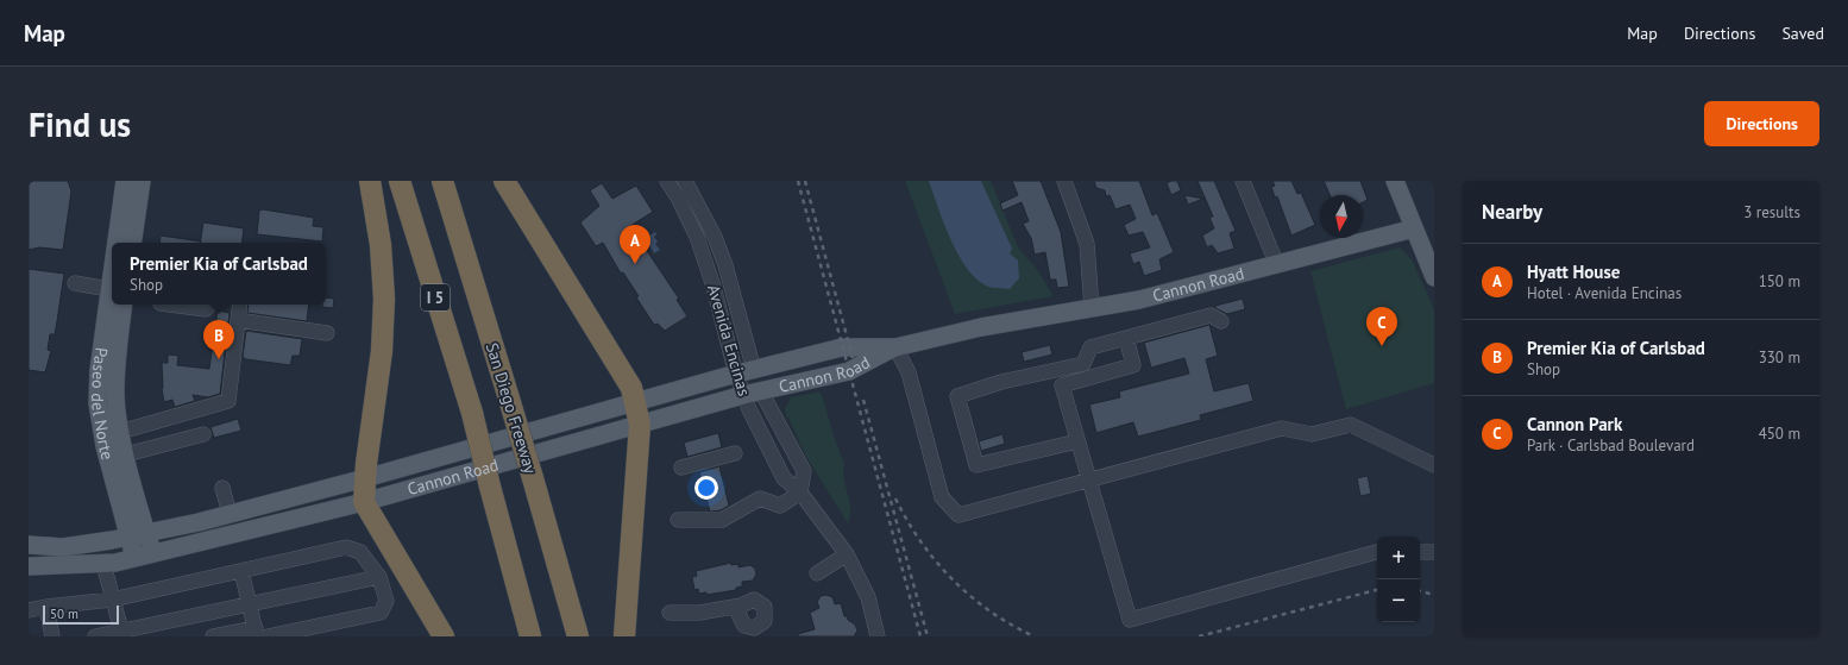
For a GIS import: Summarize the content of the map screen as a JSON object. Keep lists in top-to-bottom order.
{
  "streets": {
    "highway": ["I 5", "San Diego Freeway"],
    "main road": ["Cannon Road", "Paseo del Norte"],
    "street": ["Avenida Encinas"]
  },
  "crossings": [
    ["Cannon Road", "Avenida Encinas"],
    ["Cannon Road", "Paseo del Norte"]
  ],
  "scale_bar": "50 m",
  "north": "bottom",
  "page": {
    "header": "Map",
    "nav": ["Map", "Directions", "Saved"],
    "buttons": "Directions",
    "title": "Find us",
    "heading": ["Nearby", "3 results"],
    "pins": ["A", "C", "B"],
    "popup": ["Premier Kia of Carlsbad", "Shop"],
    "list": [
      {
        "mark": "A",
        "name": "Hyatt House",
        "note": "Hotel · Avenida Encinas",
        "value": "150 m"
      },
      {
        "mark": "B",
        "name": "Premier Kia of Carlsbad",
        "note": "Shop",
        "value": "330 m"
      },
      {
        "mark": "C",
        "name": "Cannon Park",
        "note": "Park · Carlsbad Boulevard",
        "value": "450 m"
      }
    ],
    "map_buttons": ["+", "−"],
    "scale": "50 m"
  }
}
